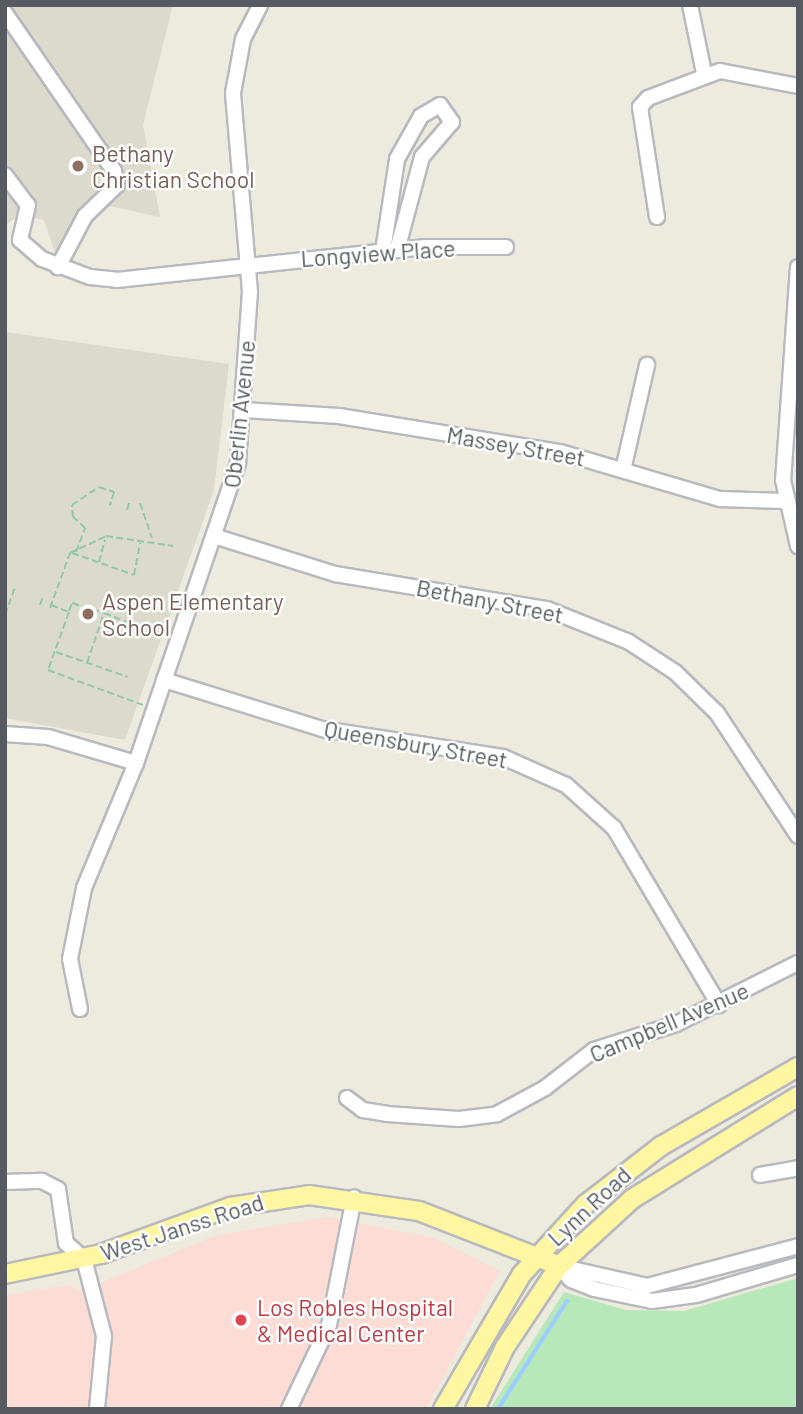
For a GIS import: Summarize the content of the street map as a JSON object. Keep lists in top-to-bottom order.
{
  "streets": {
    "main road": ["Lynn Road", "West Janss Road"],
    "street": [
      "Longview Place",
      "Oberlin Avenue",
      "Massey Street",
      "Bethany Street",
      "Queensbury Street",
      "Campbell Avenue"
    ]
  },
  "crossings": [
    ["Longview Place", "Oberlin Avenue"],
    ["Oberlin Avenue", "Massey Street"],
    ["Oberlin Avenue", "Bethany Street"],
    ["Oberlin Avenue", "Queensbury Street"],
    ["Queensbury Street", "Campbell Avenue"],
    ["Lynn Road", "West Janss Road"]
  ],
  "places": ["Bethany Christian School", "Aspen Elementary School", "Los Robles Hospital & Medical Center"]
}
